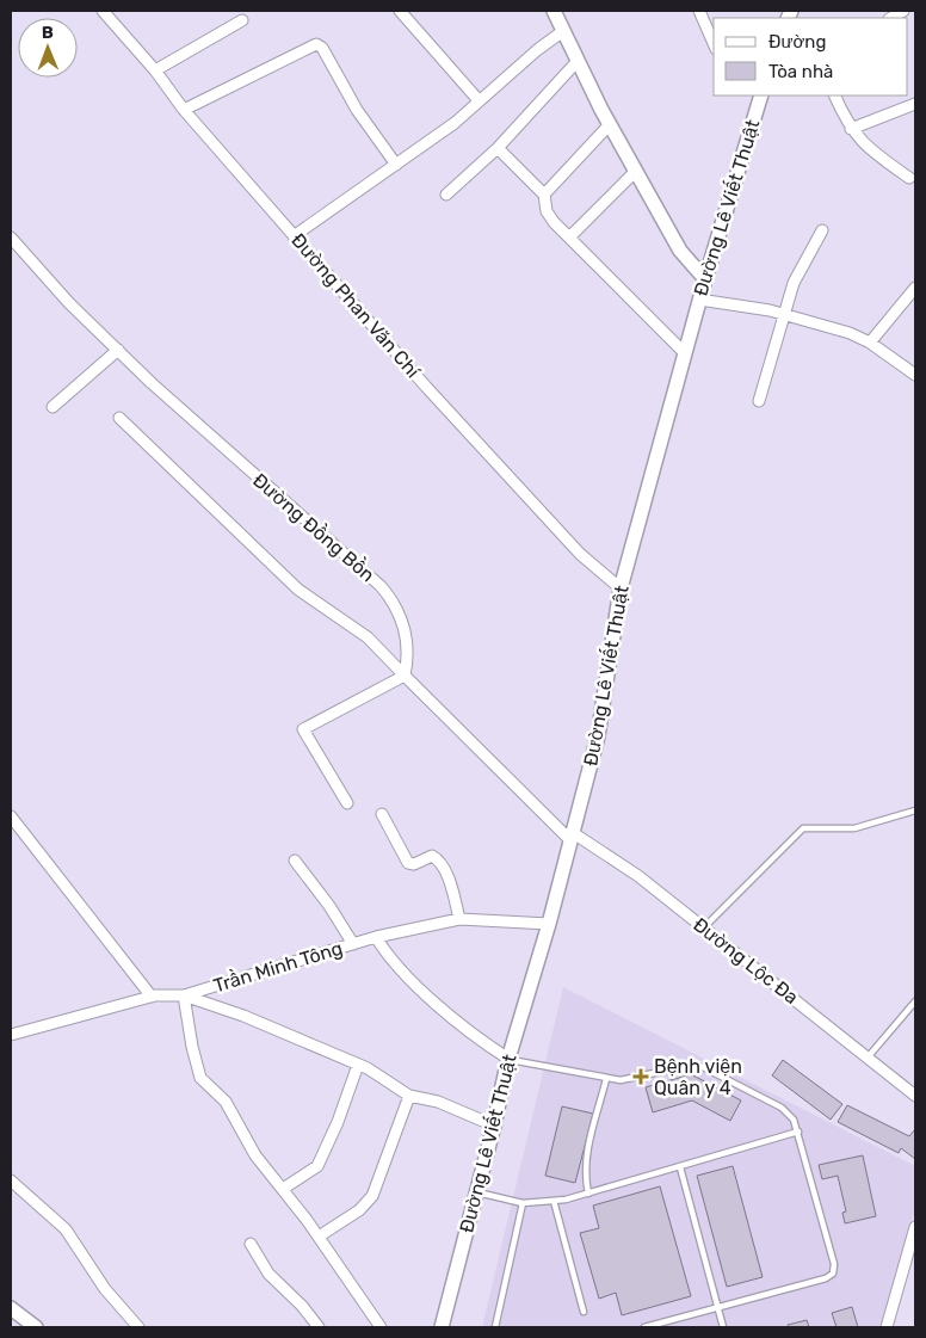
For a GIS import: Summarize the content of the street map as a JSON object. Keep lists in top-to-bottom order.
{
  "streets": {
    "main road": ["Đường Lê Viết Thuật"],
    "street": [
      "Đường Phan Văn Chí",
      "Đường Đồng Bồn",
      "Đường Lộc Đa",
      "Trần Minh Tông"
    ]
  },
  "crossings": [
    ["Đường Lê Viết Thuật", "Đường Phan Văn Chí"],
    ["Đường Lê Viết Thuật", "Đường Lộc Đa"],
    ["Đường Lê Viết Thuật", "Trần Minh Tông"]
  ],
  "places": {
    "health": ["Bệnh viện Quân y 4"]
  },
  "legend": ["Đường", "Tòa nhà"],
  "north": "top"
}
